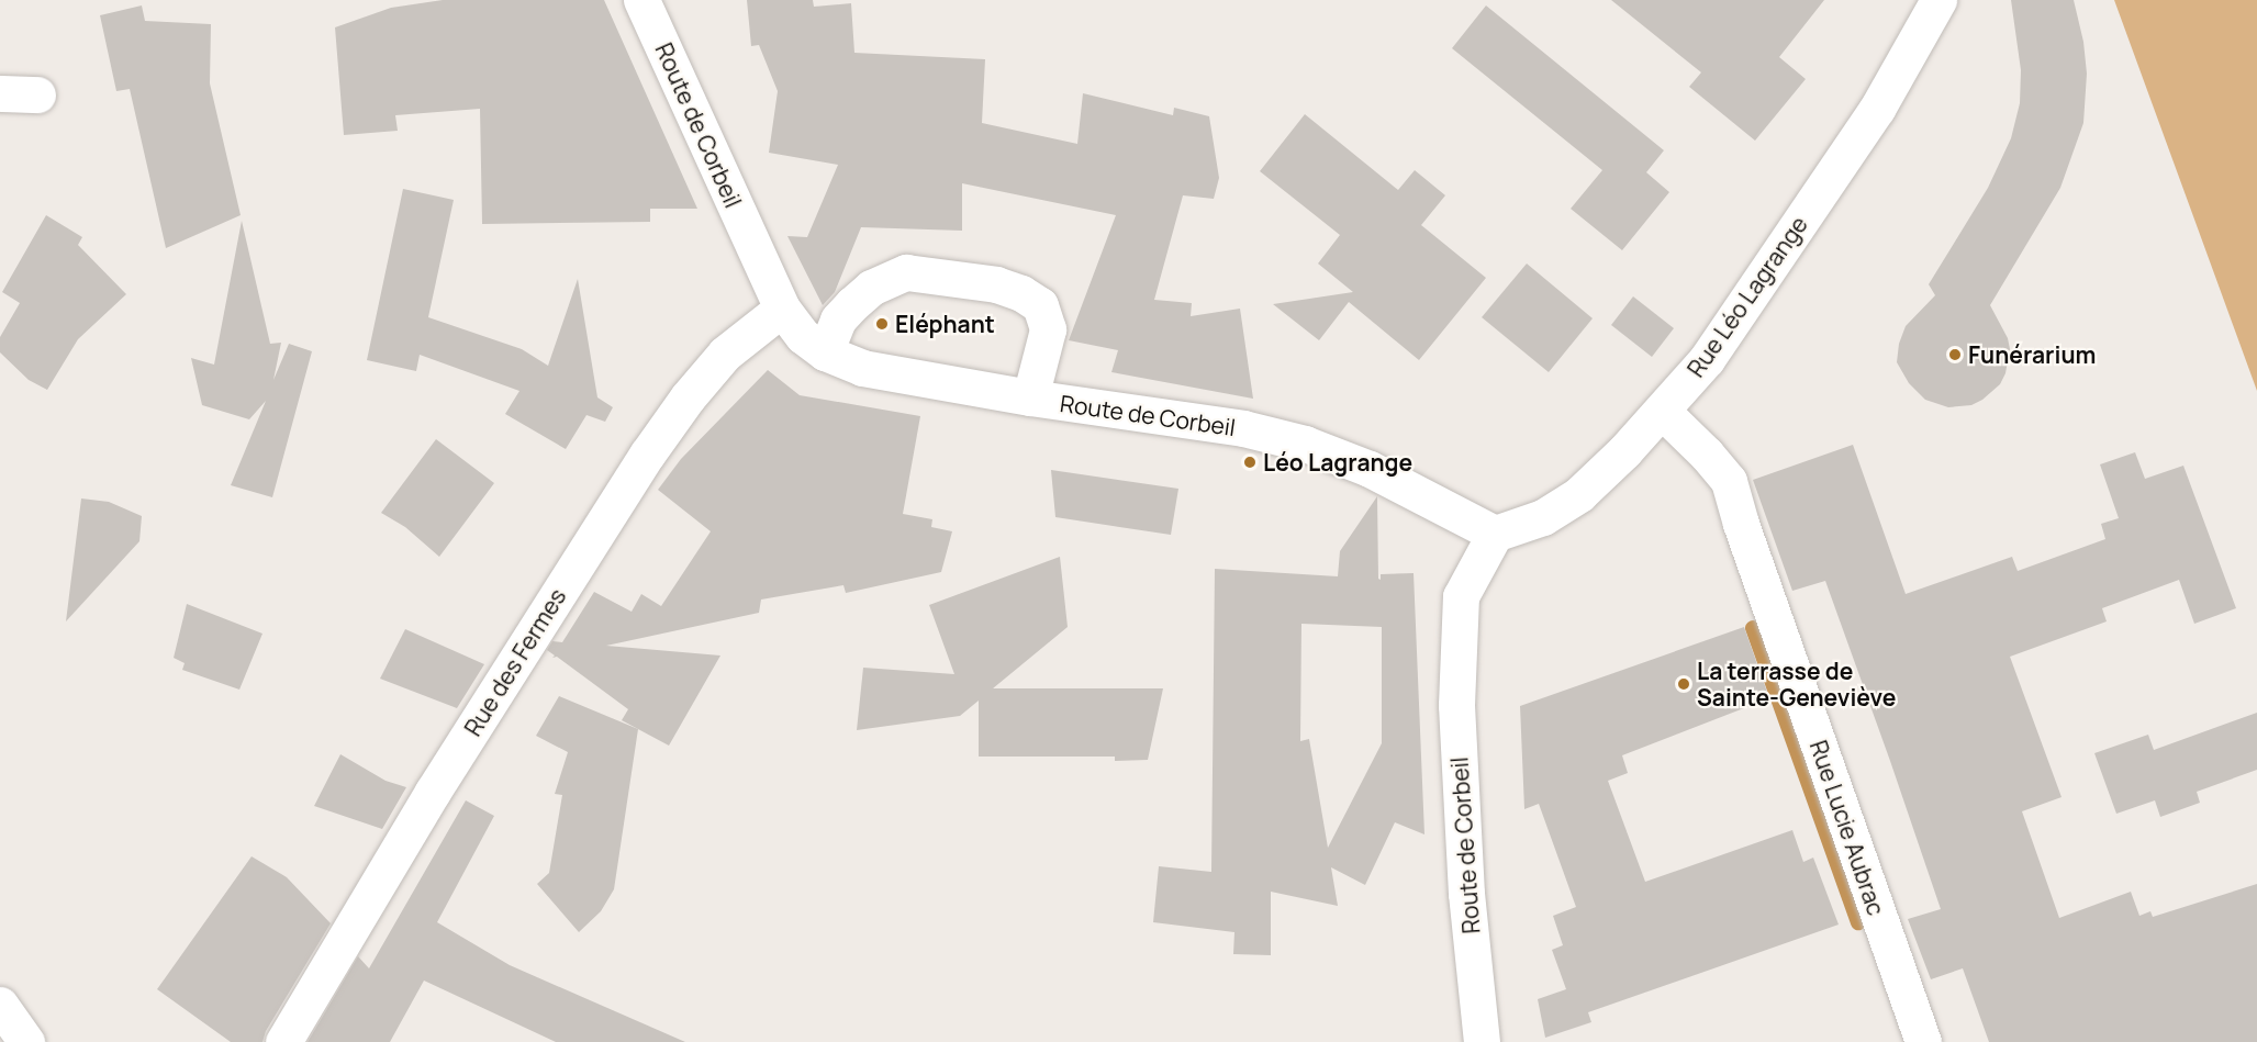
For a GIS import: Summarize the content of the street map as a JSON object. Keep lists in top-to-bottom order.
{
  "streets": {
    "street": [
      "Route de Corbeil",
      "Rue Léo Lagrange",
      "Rue des Fermes",
      "Rue Lucie Aubrac"
    ]
  },
  "crossings": [
    ["Route de Corbeil", "Rue Léo Lagrange"],
    ["Route de Corbeil", "Rue des Fermes"],
    ["Rue Léo Lagrange", "Rue Lucie Aubrac"]
  ],
  "places": [
    "Eléphant",
    "Funérarium",
    "Léo Lagrange",
    "La terrasse de Sainte-Geneviève"
  ]
}
